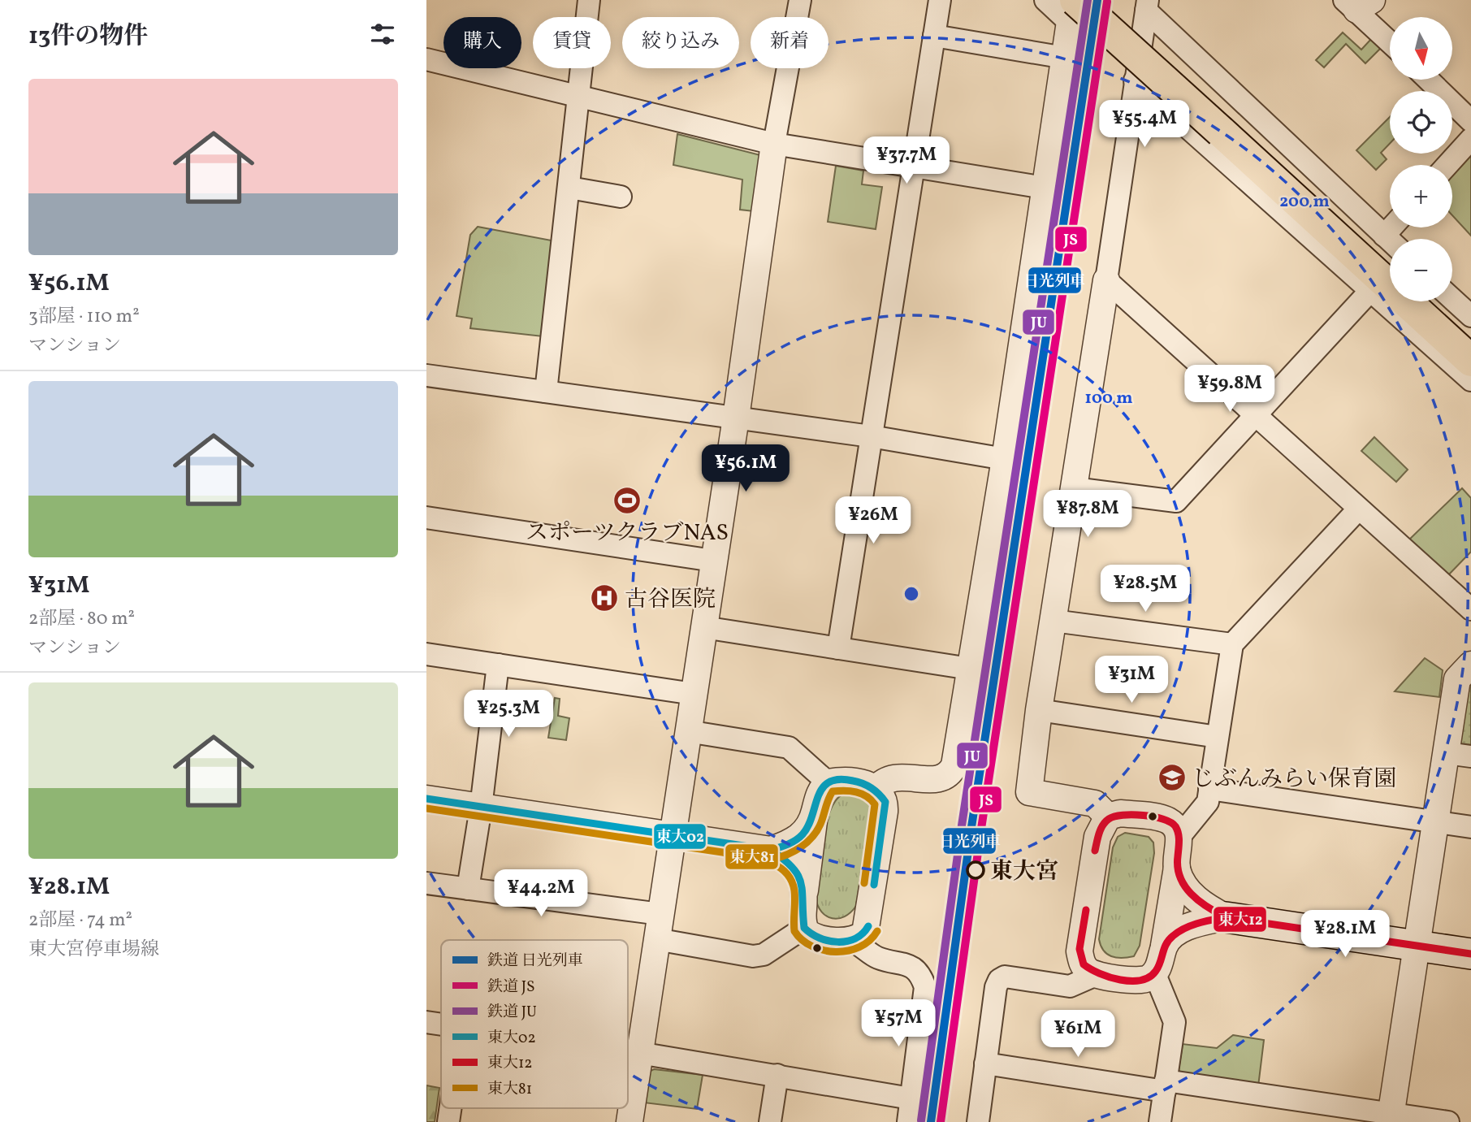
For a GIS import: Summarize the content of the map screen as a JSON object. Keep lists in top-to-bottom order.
{
  "places": {
    "sports": ["スポーツクラブNAS"],
    "hospital": ["古谷医院"],
    "school or university": ["じぶんみらい保育園"],
    "other": ["東大宮"]
  },
  "lines": [
    "rail line 日光列車",
    "rail line JU",
    "rail line JS",
    "transit line 東大02",
    "transit line 東大81",
    "transit line 東大12"
  ],
  "legend": [
    "鉄道 日光列車",
    "鉄道 JS",
    "鉄道 JU",
    "東大02",
    "東大12",
    "東大81"
  ],
  "north": "bottom",
  "page": {
    "heading": "13件の物件",
    "map_buttons": ["+", "−"],
    "chip": [
      "購入",
      "賃貸",
      "絞り込み",
      "新着"
    ],
    "list": [
      {
        "name": "¥56.1M",
        "note": "3部屋 · 110 m² · マンション"
      },
      {
        "name": "¥31M",
        "note": "2部屋 · 80 m² · マンション"
      },
      {
        "name": "¥28.1M",
        "note": "2部屋 · 74 m² · 東大宮停車場線"
      }
    ],
    "price": [
      "¥55.4M",
      "¥37.7M",
      "¥59.8M",
      "¥56.1M",
      "¥87.8M",
      "¥26M",
      "¥28.5M",
      "¥31M",
      "¥25.3M",
      "¥44.2M",
      "¥28.1M",
      "¥57M",
      "¥61M"
    ]
  },
  "rings": ["200 m", "100 m"]
}
